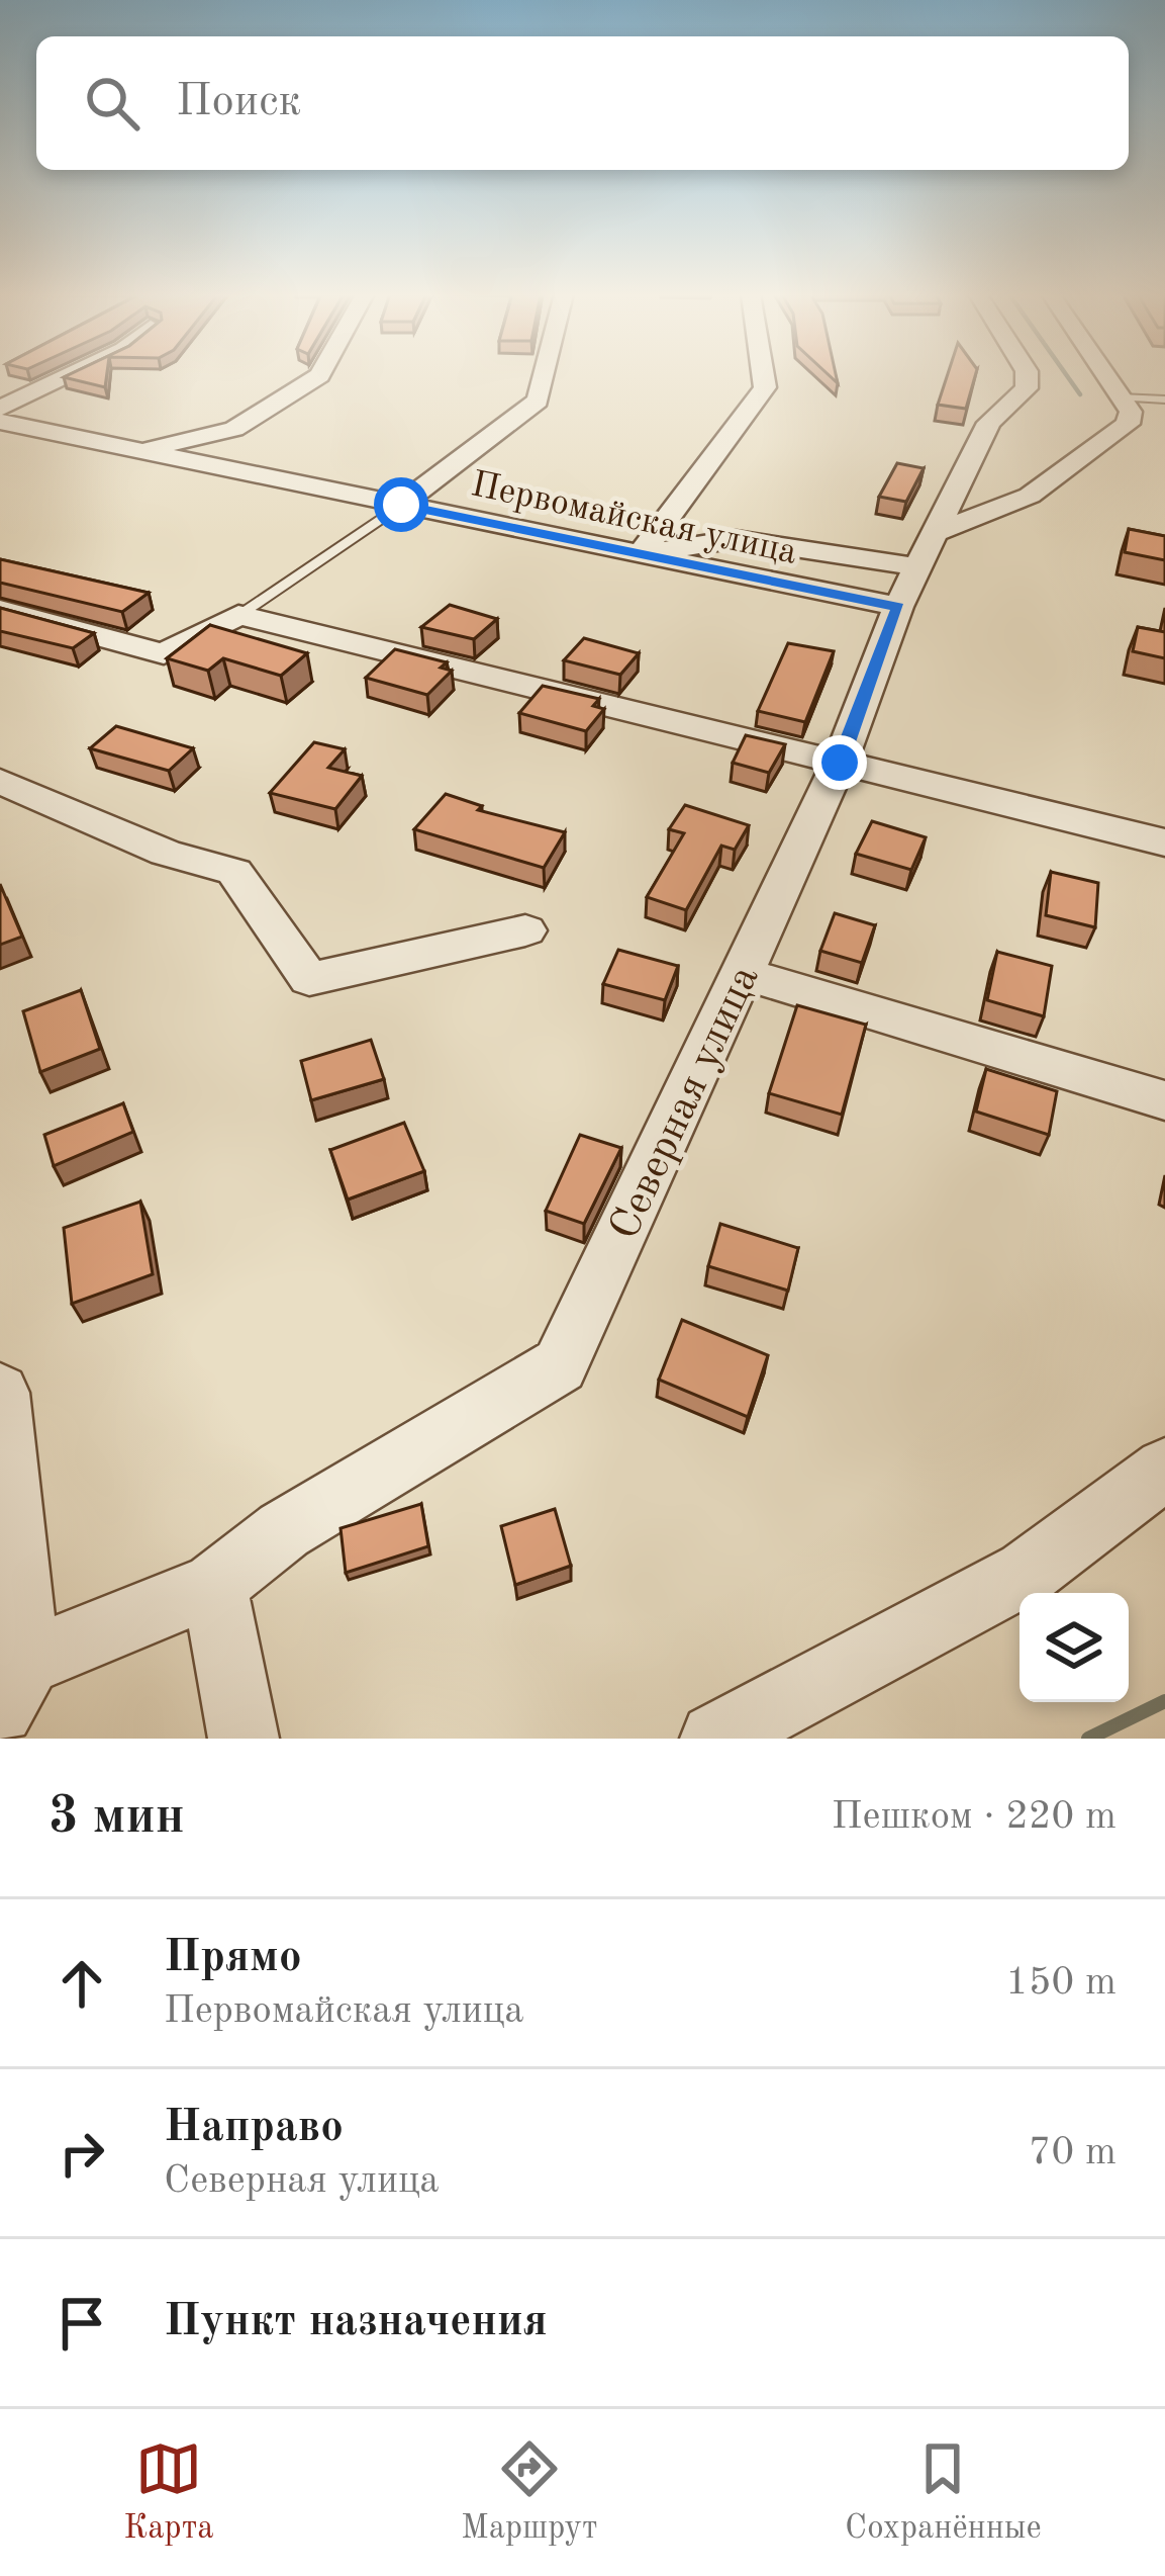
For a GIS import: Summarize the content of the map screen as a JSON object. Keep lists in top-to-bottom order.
{
  "streets": {
    "street": ["Первомайская улица", "Северная улица"]
  },
  "crossings": [
    ["Первомайская улица", "Северная улица"]
  ],
  "page": {
    "search": "Поиск",
    "heading": ["3 мин", "Пешком · 220 m"],
    "list": [
      ["Прямо", "Первомайская улица", "150 m"],
      ["Направо", "Северная улица", "70 m"],
      "Пункт назначения"
    ],
    "nav": ["Карта", "Маршрут", "Сохранённые"]
  }
}
